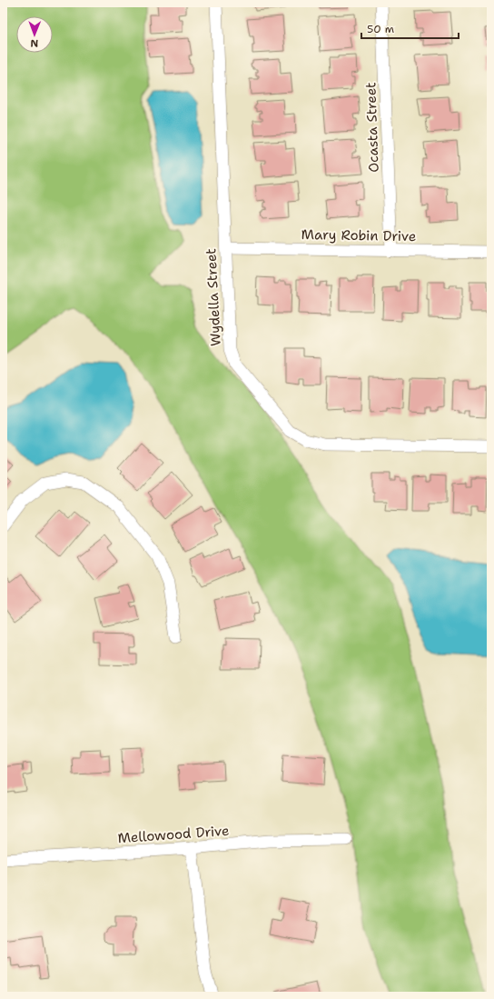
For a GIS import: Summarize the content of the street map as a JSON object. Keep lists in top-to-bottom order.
{
  "streets": {
    "street": [
      "Ocasta Street",
      "Mary Robin Drive",
      "Wydella Street",
      "Mellowood Drive"
    ]
  },
  "crossings": [
    ["Ocasta Street", "Mary Robin Drive"],
    ["Mary Robin Drive", "Wydella Street"]
  ],
  "scale_bar": "50 m",
  "north": "bottom"
}
